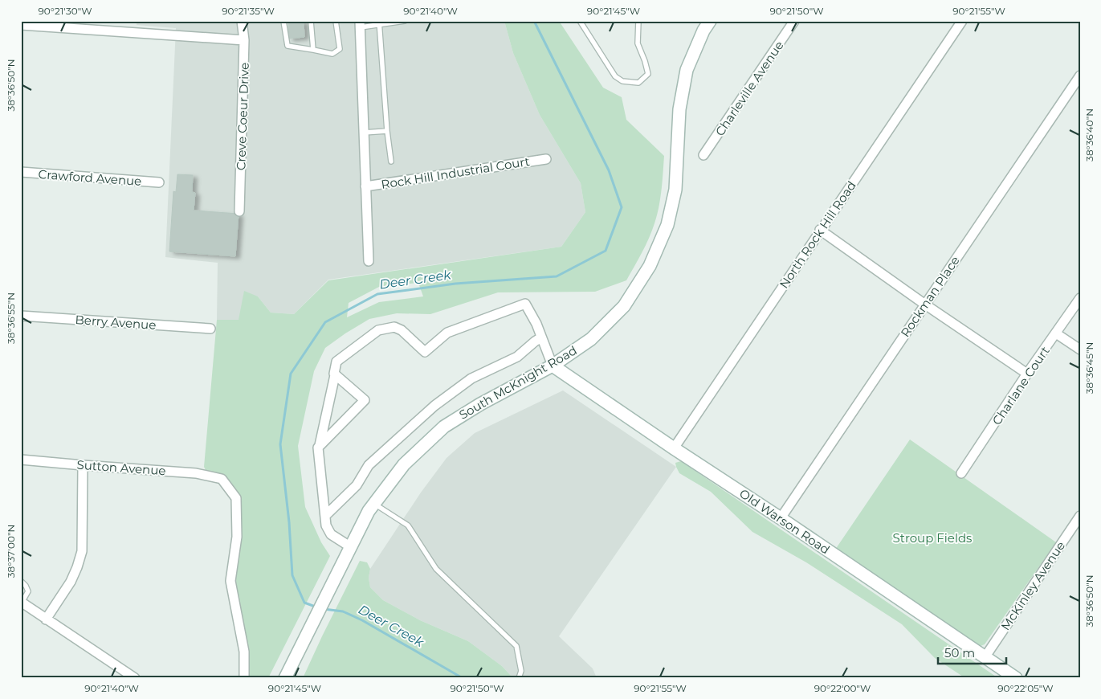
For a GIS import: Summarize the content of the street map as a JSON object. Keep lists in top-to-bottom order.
{
  "streets": {
    "main road": ["South McKnight Road", "Old Warson Road"],
    "street": [
      "Charleville Avenue",
      "Creve Coeur Drive",
      "Rock Hill Industrial Court",
      "Crawford Avenue",
      "North Rock Hill Road",
      "Rockman Place",
      "Berry Avenue",
      "Charlane Court",
      "Sutton Avenue",
      "McKinley Avenue"
    ]
  },
  "crossings": [
    ["North Rock Hill Road", "Old Warson Road"],
    ["Rockman Place", "Old Warson Road"],
    ["South McKnight Road", "Old Warson Road"],
    ["Old Warson Road", "McKinley Avenue"]
  ],
  "water": ["Deer Creek"],
  "parks": ["Stroup Fields"],
  "scale_bar": "50 m",
  "coordinates": [
    "90°21'30\"W",
    "90°21'35\"W",
    "90°21'40\"W",
    "90°21'45\"W",
    "90°21'50\"W",
    "90°21'55\"W",
    "38°36'50\"N",
    "38°36'40\"N",
    "38°36'55\"N",
    "38°36'45\"N",
    "38°37'00\"N",
    "90°22'00\"W",
    "90°22'05\"W"
  ]
}
